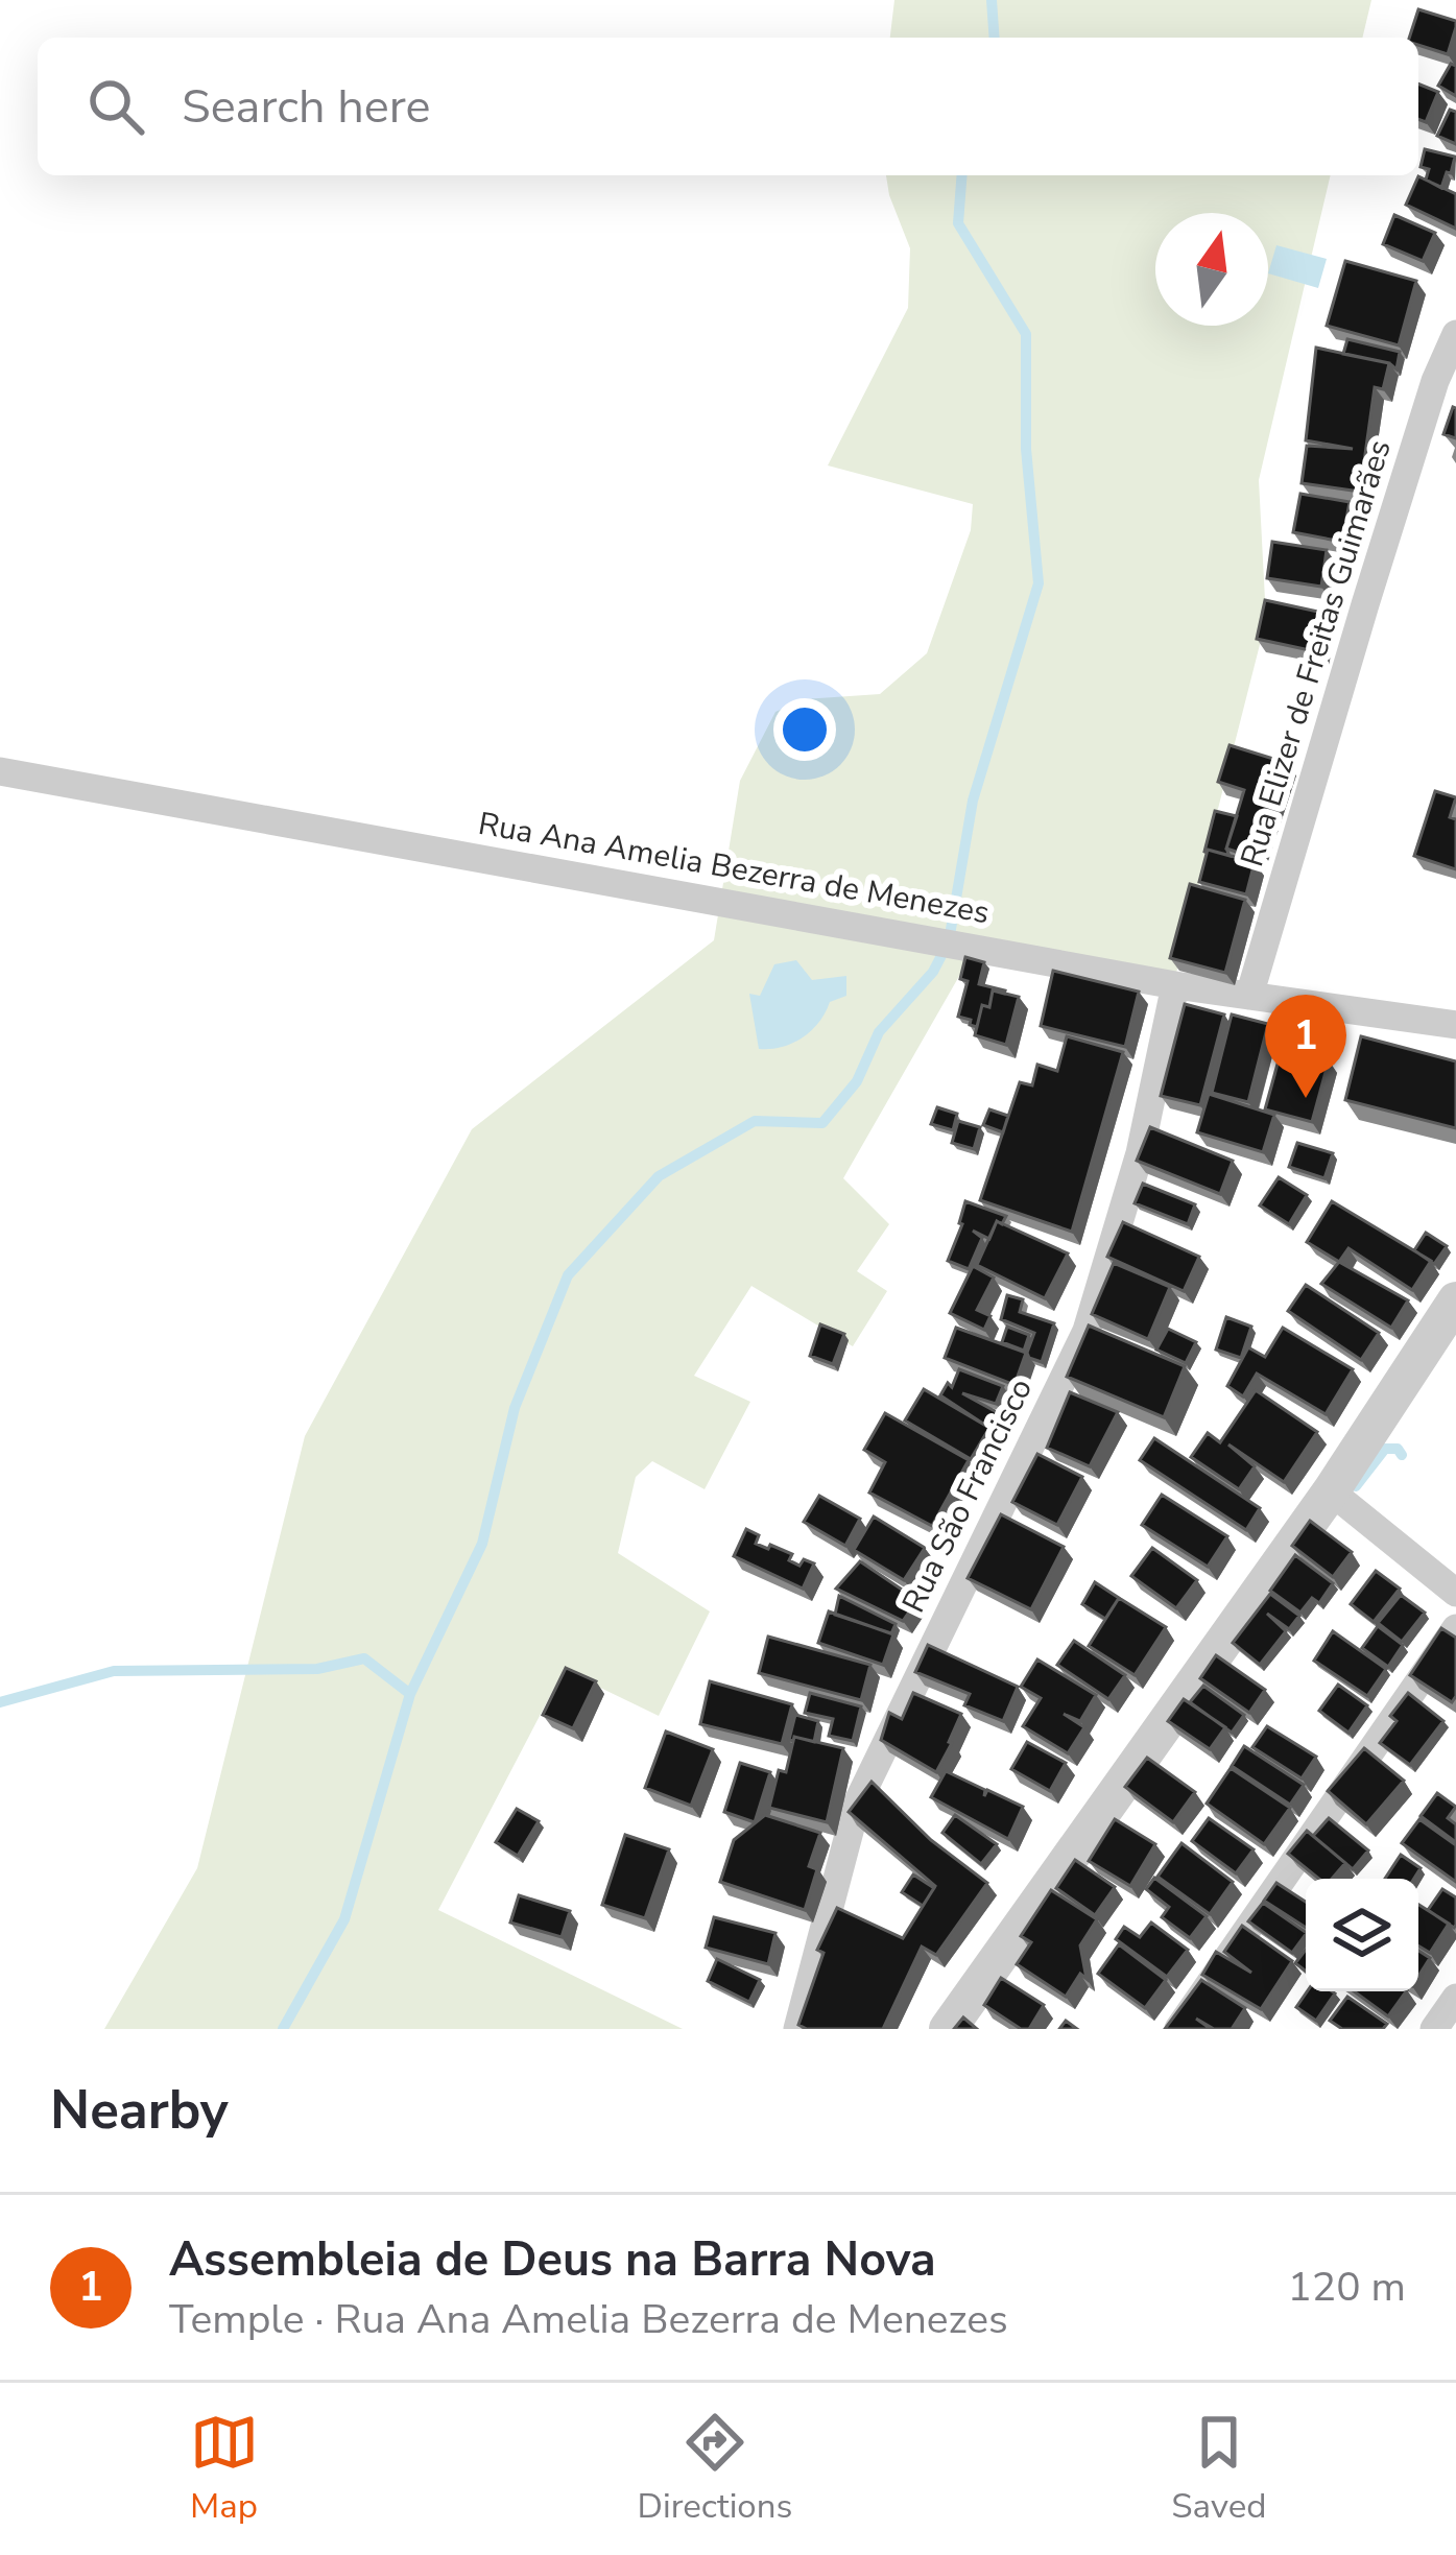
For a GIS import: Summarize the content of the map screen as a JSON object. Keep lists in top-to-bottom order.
{
  "streets": {
    "street": ["Rua Elizer de Freitas Guimarães", "Rua Ana Amelia Bezerra de Menezes", "Rua São Francisco"]
  },
  "crossings": [
    ["Rua Elizer de Freitas Guimarães", "Rua Ana Amelia Bezerra de Menezes"],
    ["Rua Ana Amelia Bezerra de Menezes", "Rua São Francisco"]
  ],
  "north": "top",
  "page": {
    "search": "Search here",
    "pins": "1",
    "heading": "Nearby",
    "list": [
      {
        "mark": "1",
        "name": "Assembleia de Deus na Barra Nova",
        "note": "Temple · Rua Ana Amelia Bezerra de Menezes",
        "value": "120 m"
      }
    ],
    "nav": ["Map", "Directions", "Saved"]
  }
}
